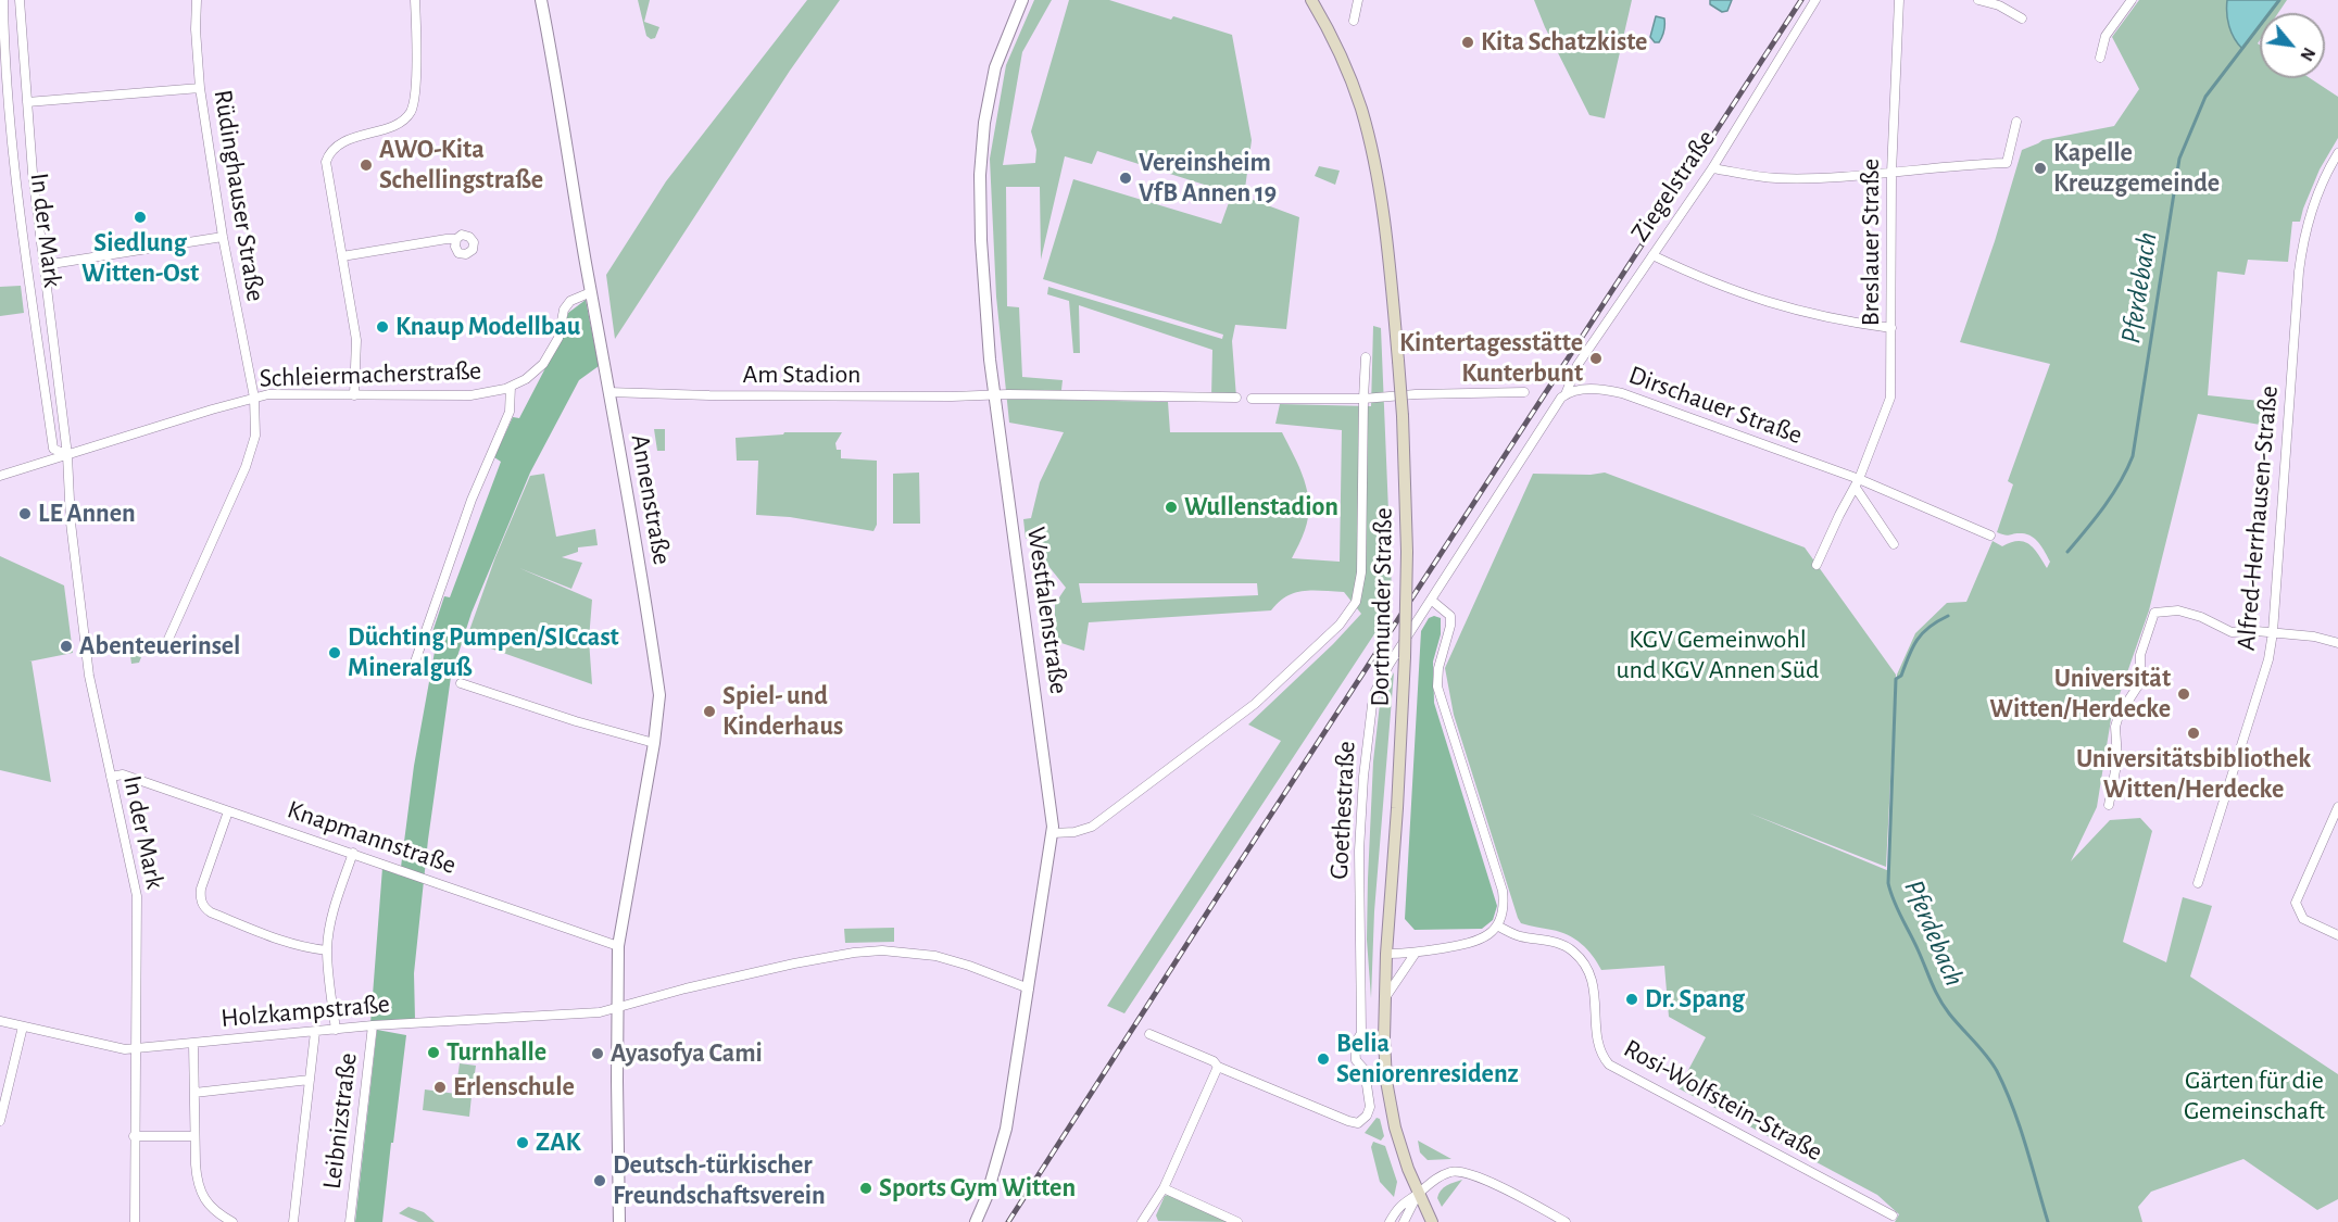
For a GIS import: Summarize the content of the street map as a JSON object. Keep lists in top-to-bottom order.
{
  "streets": {
    "main road": ["Dortmunder Straße"],
    "street": [
      "Ziegelstraße",
      "Rüdinghauser Straße",
      "In der Mark",
      "Breslauer Straße",
      "Schleiermacherstraße",
      "Am Stadion",
      "Dirschauer Straße",
      "Annenstraße",
      "Alfred-Herrhausen-Straße",
      "Westfalenstraße",
      "Goethestraße",
      "Knapmannstraße",
      "Holzkampstraße",
      "Rosi-Wolfstein-Straße",
      "Leibnizstraße"
    ]
  },
  "crossings": [
    ["Ziegelstraße", "Dirschauer Straße"],
    ["Rüdinghauser Straße", "Schleiermacherstraße"],
    ["In der Mark", "Schleiermacherstraße"],
    ["In der Mark", "Knapmannstraße"],
    ["In der Mark", "Holzkampstraße"],
    ["Breslauer Straße", "Dirschauer Straße"],
    ["Schleiermacherstraße", "Annenstraße"],
    ["Am Stadion", "Annenstraße"],
    ["Am Stadion", "Westfalenstraße"],
    ["Annenstraße", "Knapmannstraße"],
    ["Annenstraße", "Holzkampstraße"],
    ["Westfalenstraße", "Holzkampstraße"],
    ["Holzkampstraße", "Leibnizstraße"]
  ],
  "water": ["Pferdebach"],
  "parks": ["KGV Gemeinwohl und KGV Annen Süd", "Gärten für die Gemeinschaft"],
  "places": [
    "Kita Schatzkiste",
    "AWO-Kita Schellingstraße",
    "Kapelle Kreuzgemeinde",
    "Vereinsheim VfB Annen 19",
    "Siedlung Witten-Ost",
    "Knaup Modellbau",
    "Kintertagesstätte Kunterbunt",
    "Wullenstadion",
    "LE Annen",
    "Abenteuerinsel",
    "Düchting Pumpen/SICcast Mineralguß",
    "Universität Witten/Herdecke",
    "Spiel- und Kinderhaus",
    "Universitätsbibliothek Witten/Herdecke",
    "Dr. Spang",
    "Turnhalle",
    "Ayasofya Cami",
    "Belia Seniorenresidenz",
    "Erlenschule",
    "ZAK",
    "Deutsch-türkischer Freundschaftsverein",
    "Sports Gym Witten"
  ],
  "north": "bottom right"
}
